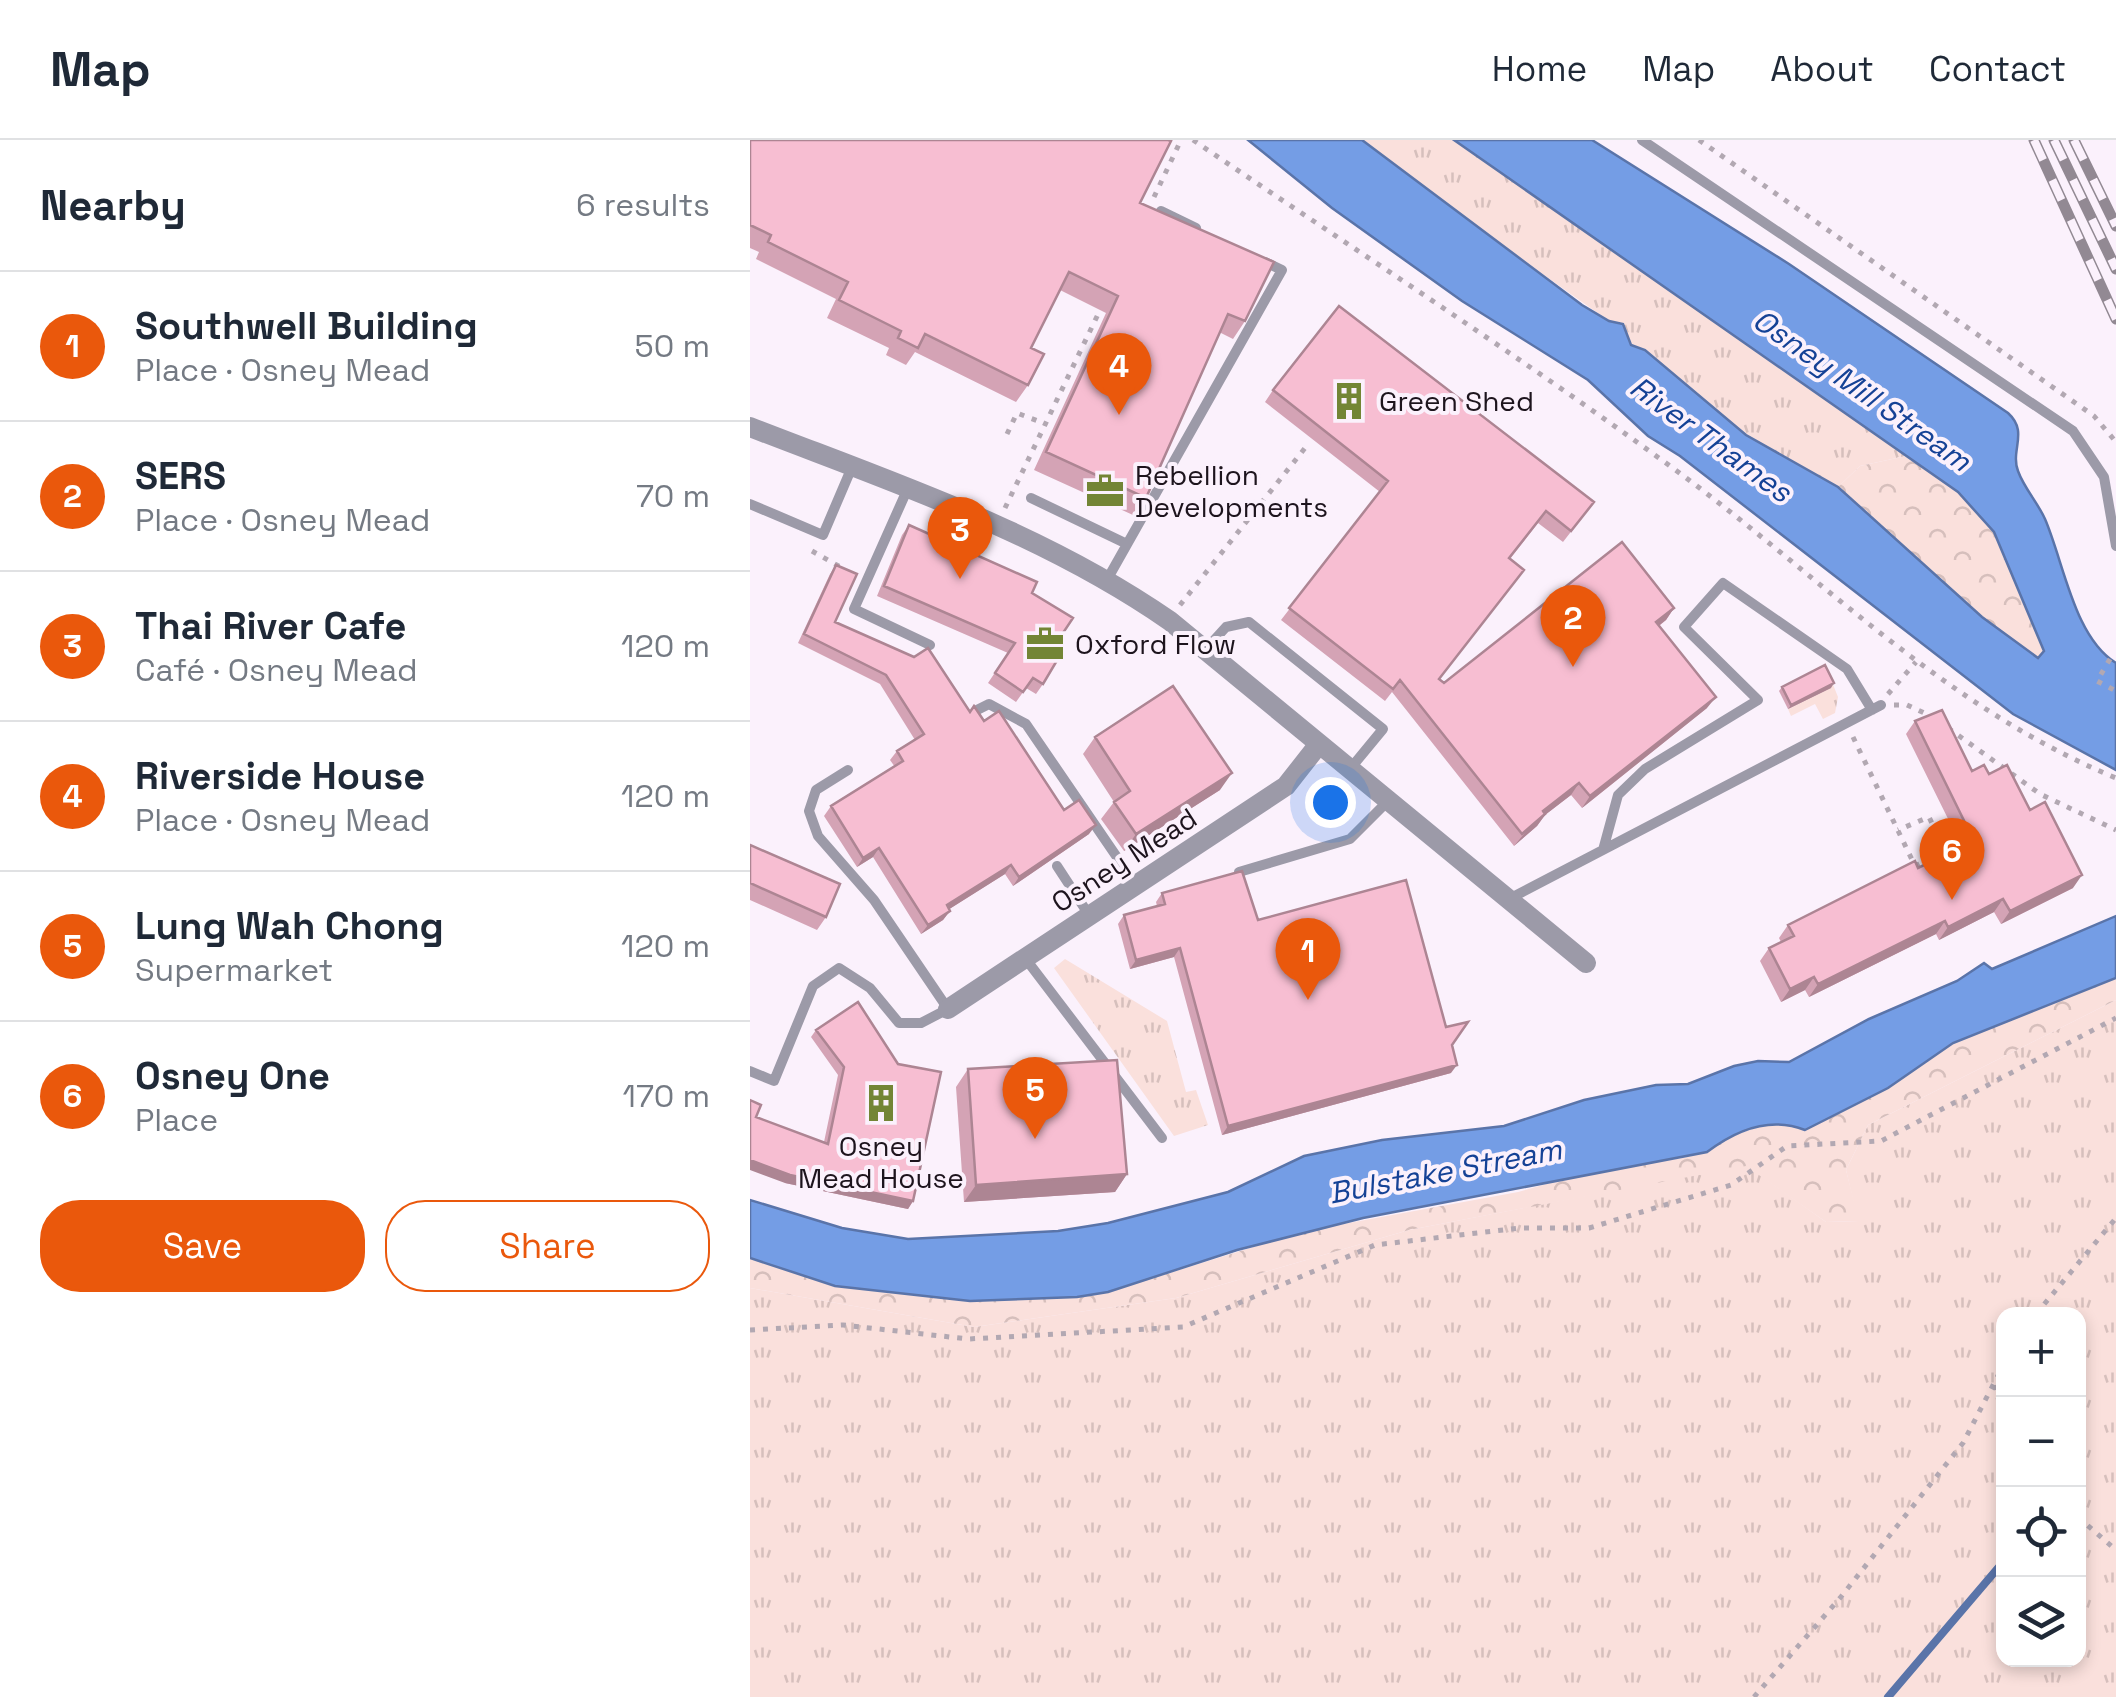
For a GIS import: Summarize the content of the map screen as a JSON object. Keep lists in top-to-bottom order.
{
  "streets": {
    "street": ["Osney Mead"]
  },
  "water": ["Osney Mill Stream", "River Thames", "Bulstake Stream"],
  "places": {
    "building": ["Green Shed", "Osney Mead House"],
    "office": ["Rebellion Developments", "Oxford Flow"]
  },
  "page": {
    "header": "Map",
    "nav": [
      "Home",
      "Map",
      "About",
      "Contact"
    ],
    "heading": ["Nearby", "6 results"],
    "list": [
      {
        "mark": "1",
        "name": "Southwell Building",
        "note": "Place · Osney Mead",
        "value": "50 m"
      },
      {
        "mark": "2",
        "name": "SERS",
        "note": "Place · Osney Mead",
        "value": "70 m"
      },
      {
        "mark": "3",
        "name": "Thai River Cafe",
        "note": "Café · Osney Mead",
        "value": "120 m"
      },
      {
        "mark": "4",
        "name": "Riverside House",
        "note": "Place · Osney Mead",
        "value": "120 m"
      },
      {
        "mark": "5",
        "name": "Lung Wah Chong",
        "note": "Supermarket",
        "value": "120 m"
      },
      {
        "mark": "6",
        "name": "Osney One",
        "note": "Place",
        "value": "170 m"
      }
    ],
    "pins": [
      "4",
      "3",
      "2",
      "6",
      "1",
      "5"
    ],
    "buttons": ["Save", "Share"],
    "map_buttons": ["+", "−"]
  }
}
